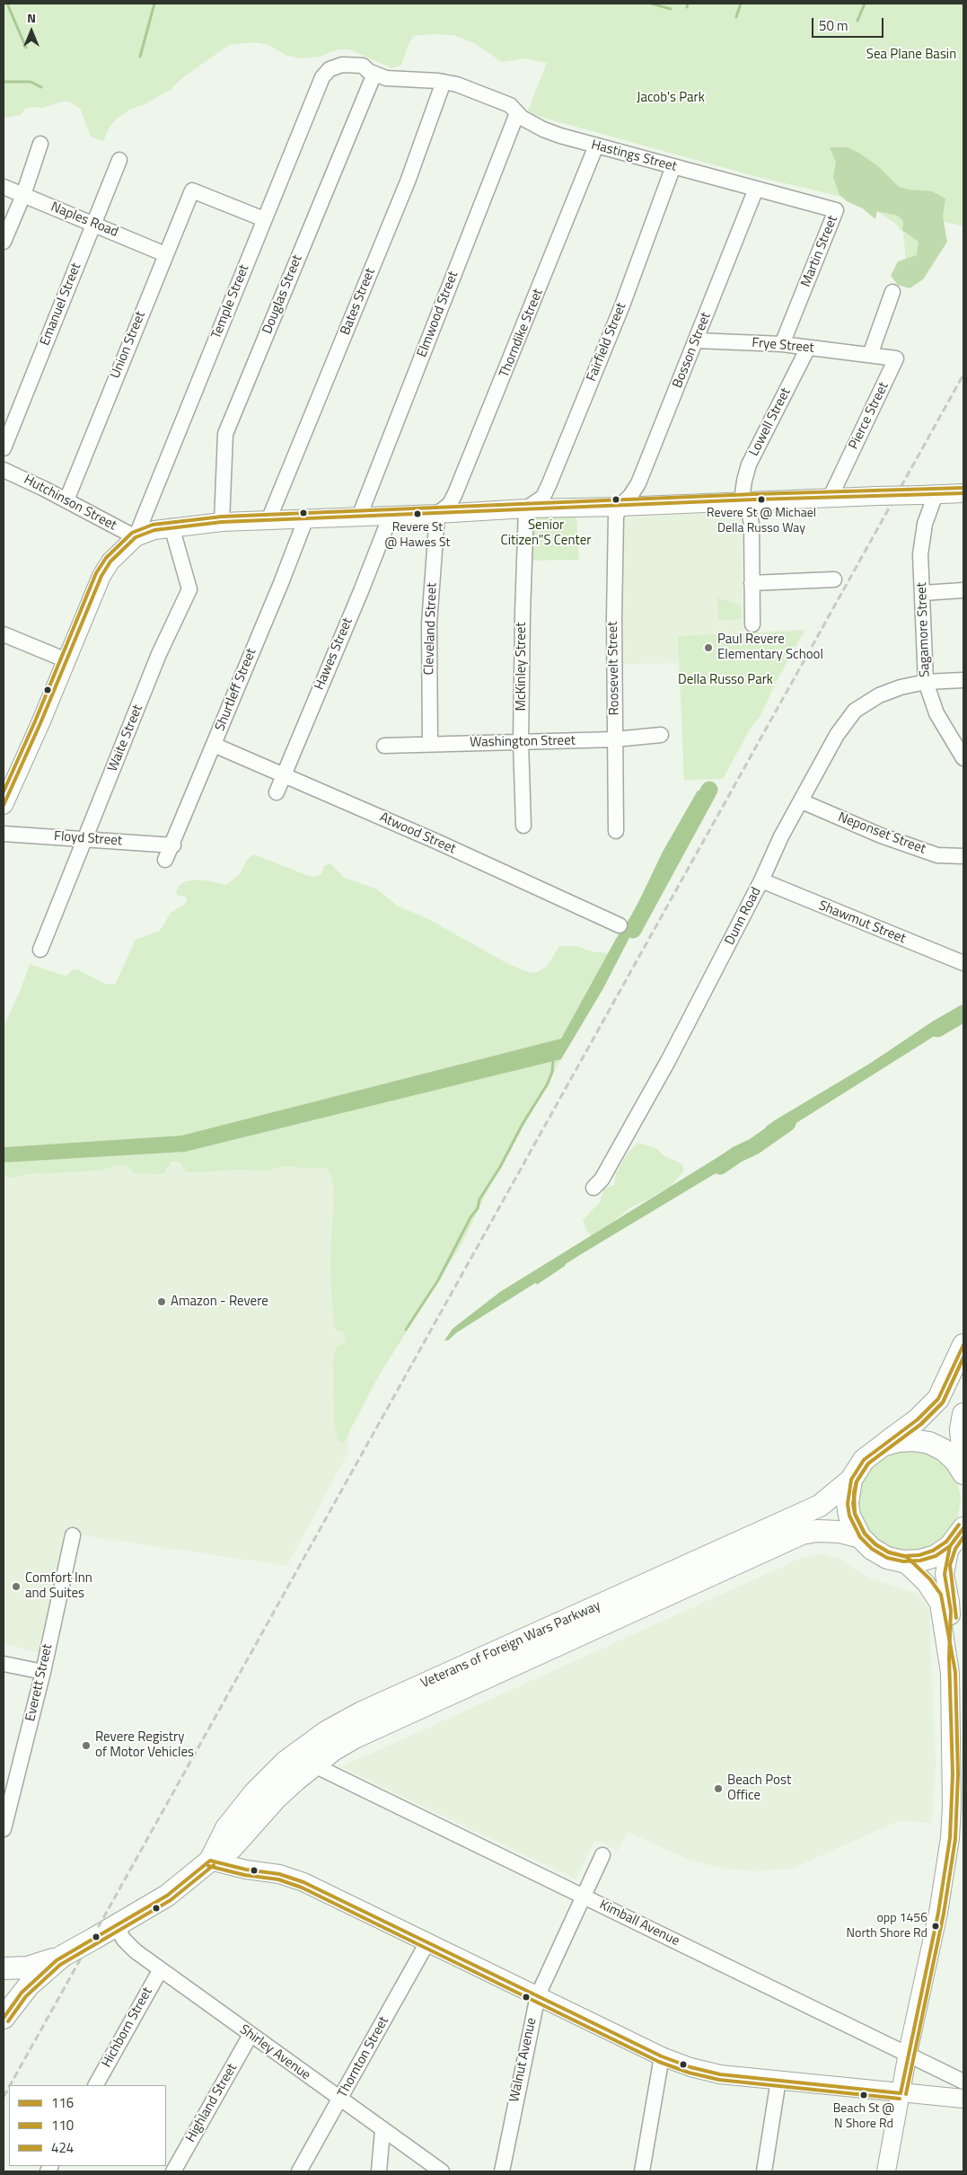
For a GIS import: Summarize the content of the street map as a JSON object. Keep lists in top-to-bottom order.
{
  "streets": {
    "highway": ["Veterans of Foreign Wars Parkway"],
    "street": [
      "Hastings Street",
      "Naples Road",
      "Martin Street",
      "Douglas Street",
      "Temple Street",
      "Bates Street",
      "Emanuel Street",
      "Elmwood Street",
      "Thorndike Street",
      "Fairfield Street",
      "Union Street",
      "Frye Street",
      "Bosson Street",
      "Pierce Street",
      "Lowell Street",
      "Hutchinson Street",
      "Cleveland Street",
      "Sagamore Street",
      "Hawes Street",
      "McKinley Street",
      "Roosevelt Street",
      "Shurtleff Street",
      "Waite Street",
      "Washington Street",
      "Atwood Street",
      "Neponset Street",
      "Floyd Street",
      "Dunn Road",
      "Shawmut Street",
      "Everett Street",
      "Kimball Avenue",
      "Hichborn Street",
      "Shirley Avenue",
      "Thornton Street",
      "Walnut Avenue",
      "Highland Street"
    ]
  },
  "crossings": [
    ["Hastings Street", "Martin Street"],
    ["Hastings Street", "Douglas Street"],
    ["Hastings Street", "Temple Street"],
    ["Hastings Street", "Bates Street"],
    ["Hastings Street", "Elmwood Street"],
    ["Hastings Street", "Thorndike Street"],
    ["Hastings Street", "Fairfield Street"],
    ["Hastings Street", "Bosson Street"],
    ["Naples Road", "Emanuel Street"],
    ["Naples Road", "Union Street"],
    ["Martin Street", "Frye Street"],
    ["Martin Street", "Bosson Street"],
    ["Temple Street", "Union Street"],
    ["Temple Street", "Hutchinson Street"],
    ["Thorndike Street", "Cleveland Street"],
    ["Fairfield Street", "McKinley Street"],
    ["Union Street", "Hutchinson Street"],
    ["Frye Street", "Bosson Street"],
    ["Frye Street", "Pierce Street"],
    ["Frye Street", "Lowell Street"],
    ["Bosson Street", "Roosevelt Street"],
    ["Cleveland Street", "Washington Street"],
    ["Sagamore Street", "Dunn Road"],
    ["Hawes Street", "Atwood Street"],
    ["McKinley Street", "Washington Street"],
    ["Roosevelt Street", "Washington Street"],
    ["Shurtleff Street", "Atwood Street"],
    ["Shurtleff Street", "Floyd Street"],
    ["Waite Street", "Floyd Street"],
    ["Neponset Street", "Dunn Road"],
    ["Dunn Road", "Shawmut Street"],
    ["Veterans of Foreign Wars Parkway", "Kimball Avenue"],
    ["Veterans of Foreign Wars Parkway", "Shirley Avenue"],
    ["Kimball Avenue", "Walnut Avenue"],
    ["Hichborn Street", "Shirley Avenue"],
    ["Shirley Avenue", "Thornton Street"],
    ["Shirley Avenue", "Highland Street"]
  ],
  "parks": [
    "Sea Plane Basin",
    "Jacob's Park",
    "Senior Citizen\"S Center",
    "Della Russo Park"
  ],
  "places": [
    "Revere St @ Michael Della Russo Way",
    "Revere St @ Hawes St",
    "Paul Revere Elementary School",
    "Amazon - Revere",
    "Comfort Inn and Suites",
    "Revere Registry of Motor Vehicles",
    "Beach Post Office",
    "opp 1456 North Shore Rd",
    "Beach St @ N Shore Rd"
  ],
  "lines": ["transit line 424", "transit line 116", "transit line 110"],
  "legend": ["116", "110", "424"],
  "scale_bar": "50 m",
  "north": "top"
}
